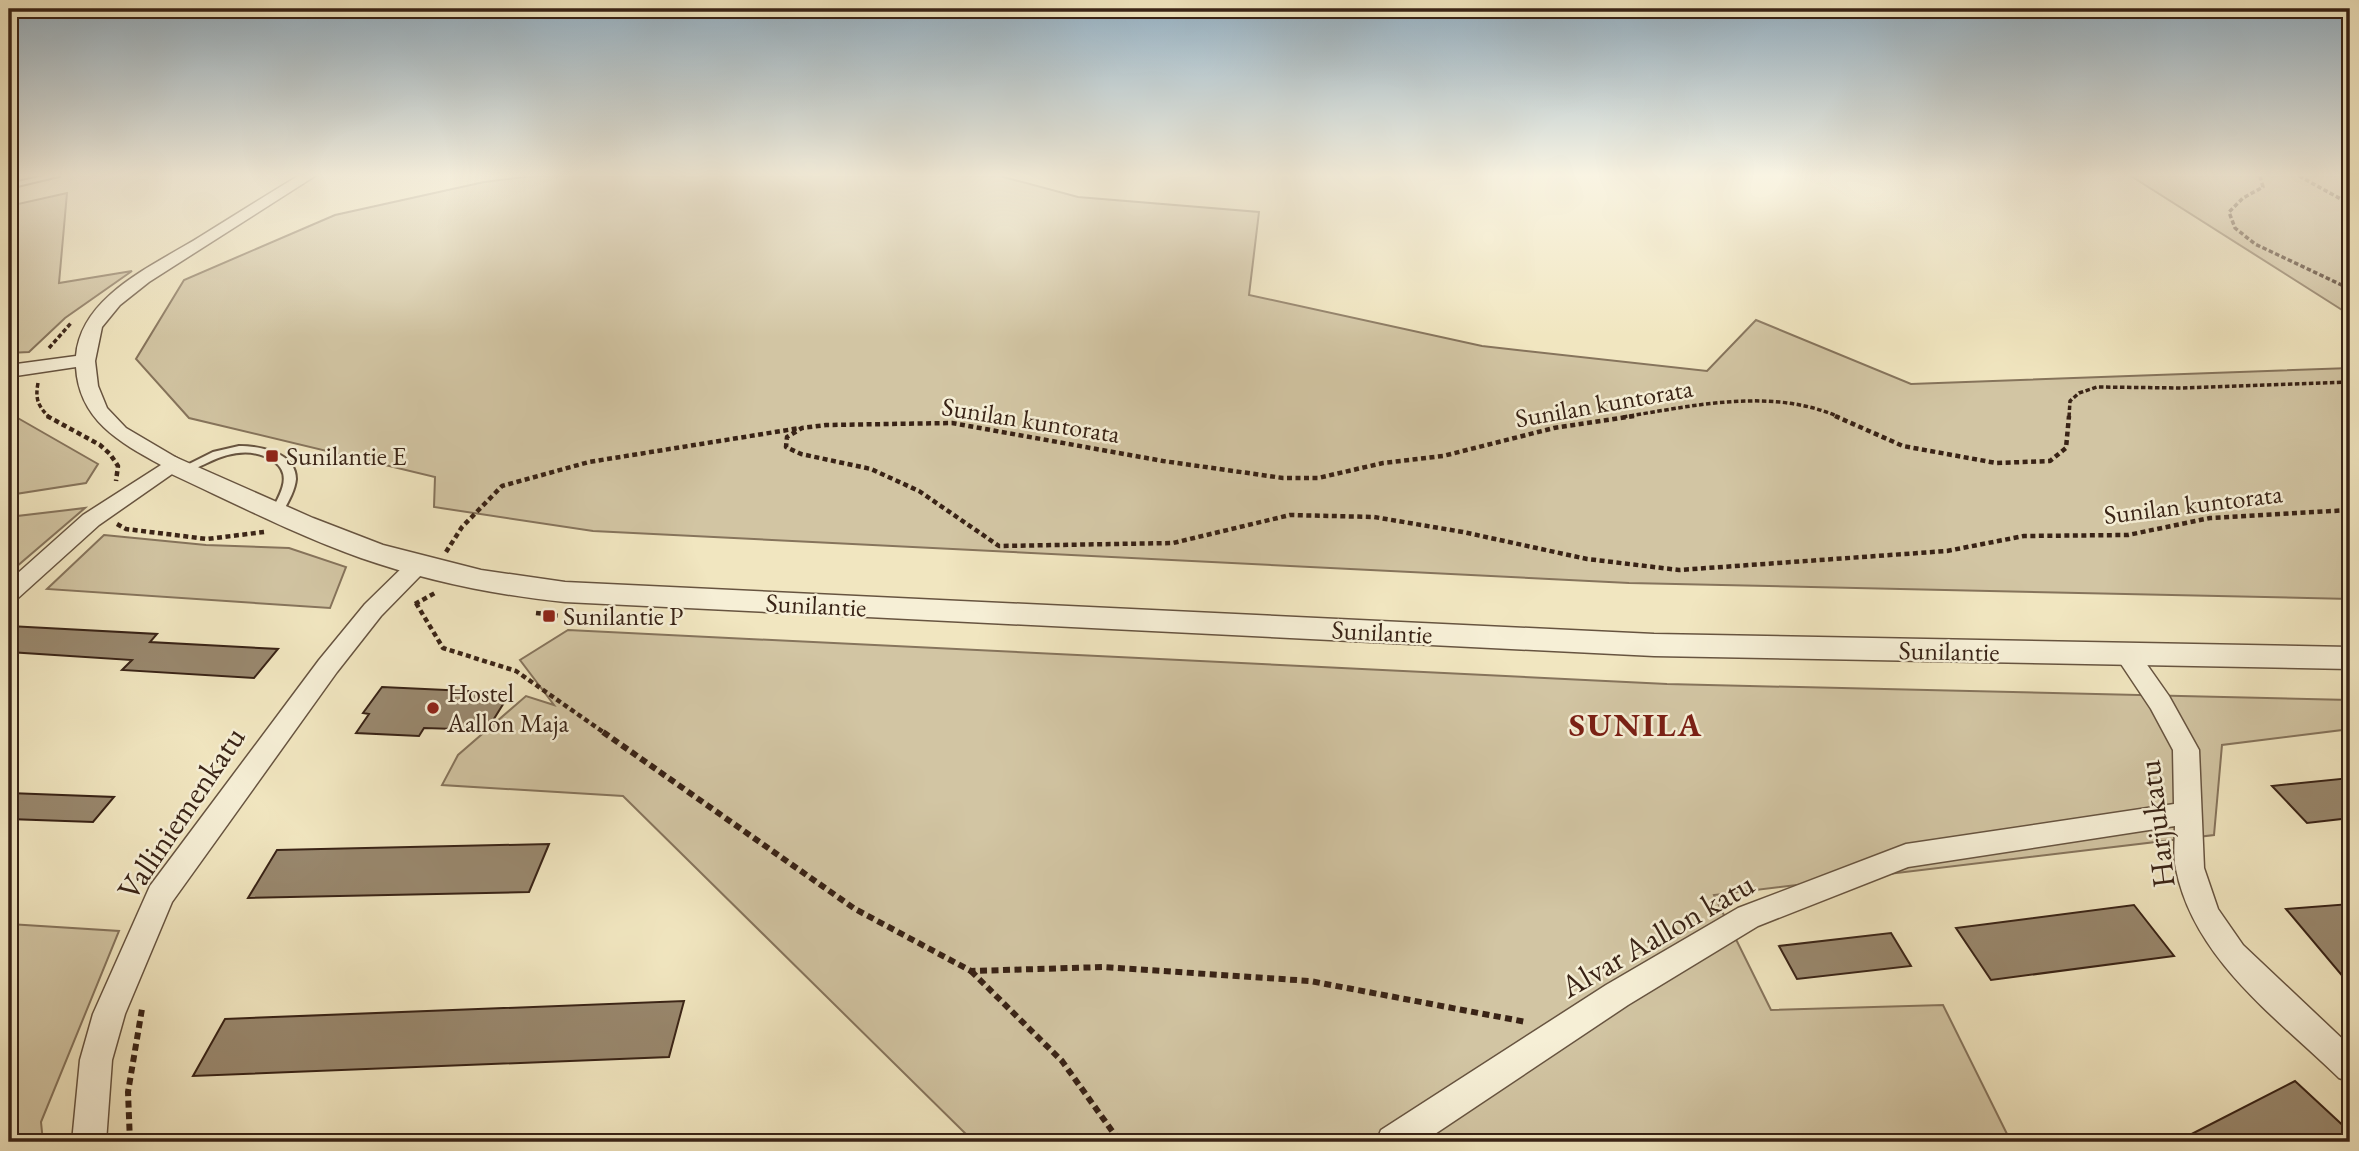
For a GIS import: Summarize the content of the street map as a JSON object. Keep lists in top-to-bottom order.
{
  "streets": {
    "street": [
      "Sunilantie",
      "Valliniemenkatu",
      "Harjukatu",
      "Alvar Aallon katu"
    ],
    "path": ["Sunilan kuntorata"]
  },
  "crossings": [
    ["Sunilantie", "Valliniemenkatu"],
    ["Sunilantie", "Harjukatu"],
    ["Harjukatu", "Alvar Aallon katu"]
  ],
  "districts": ["SUNILA"],
  "places": {
    "transit": ["Sunilantie E", "Sunilantie P"],
    "other": ["Hostel Aallon Maja"]
  }
}
